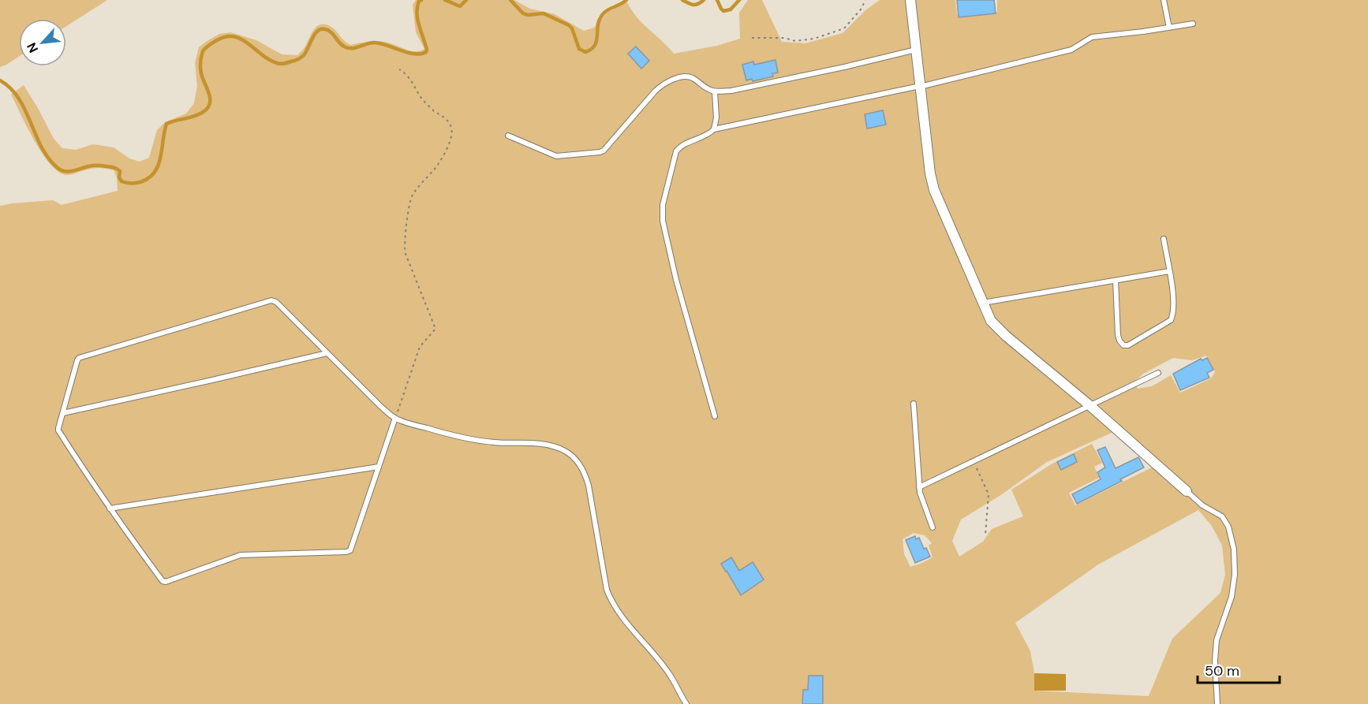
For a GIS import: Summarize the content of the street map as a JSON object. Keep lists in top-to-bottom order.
{
  "scale_bar": "50 m",
  "north": "bottom left"
}
